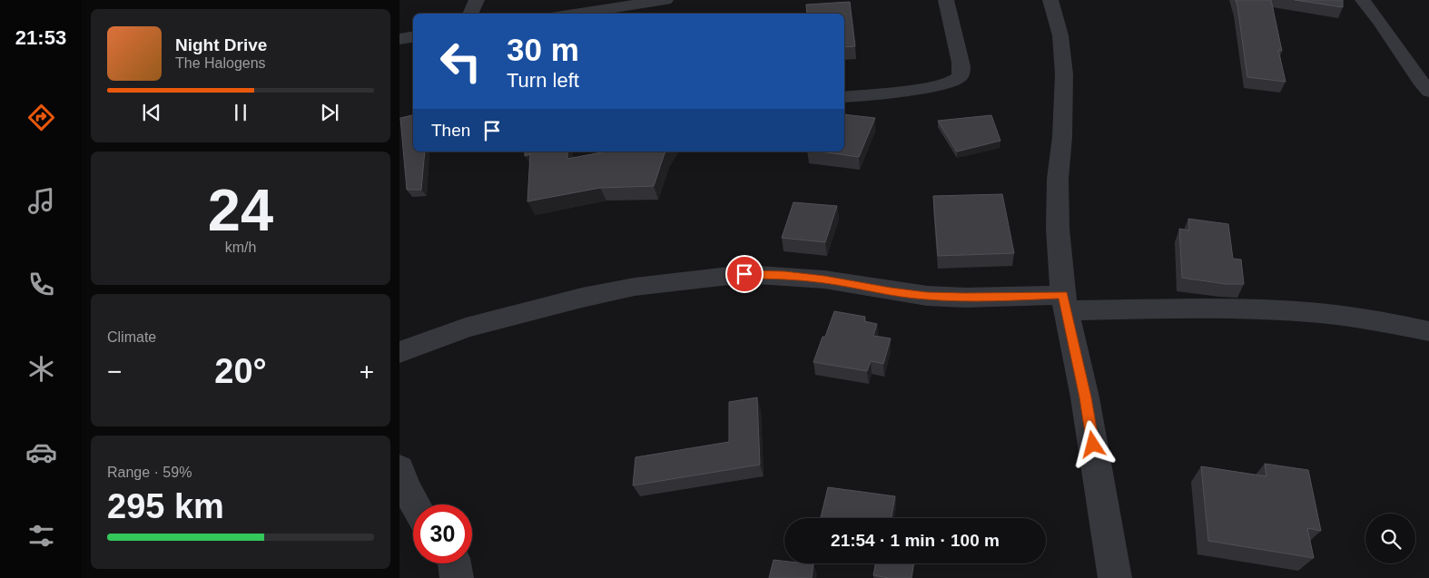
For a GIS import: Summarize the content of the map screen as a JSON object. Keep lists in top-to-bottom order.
{
  "page": {
    "tabs": "21:53",
    "turn": ["30 m", "Turn left"],
    "song": ["Night Drive", "The Halogens"],
    "then": "Then",
    "tile": [
      ["24", "km/h"],
      "Climate",
      ["Range · 59%", "295 km"]
    ],
    "heat": ["−", "20°", "+"],
    "limit": "30",
    "trip": "21:54 · 1 min · 100 m"
  }
}
